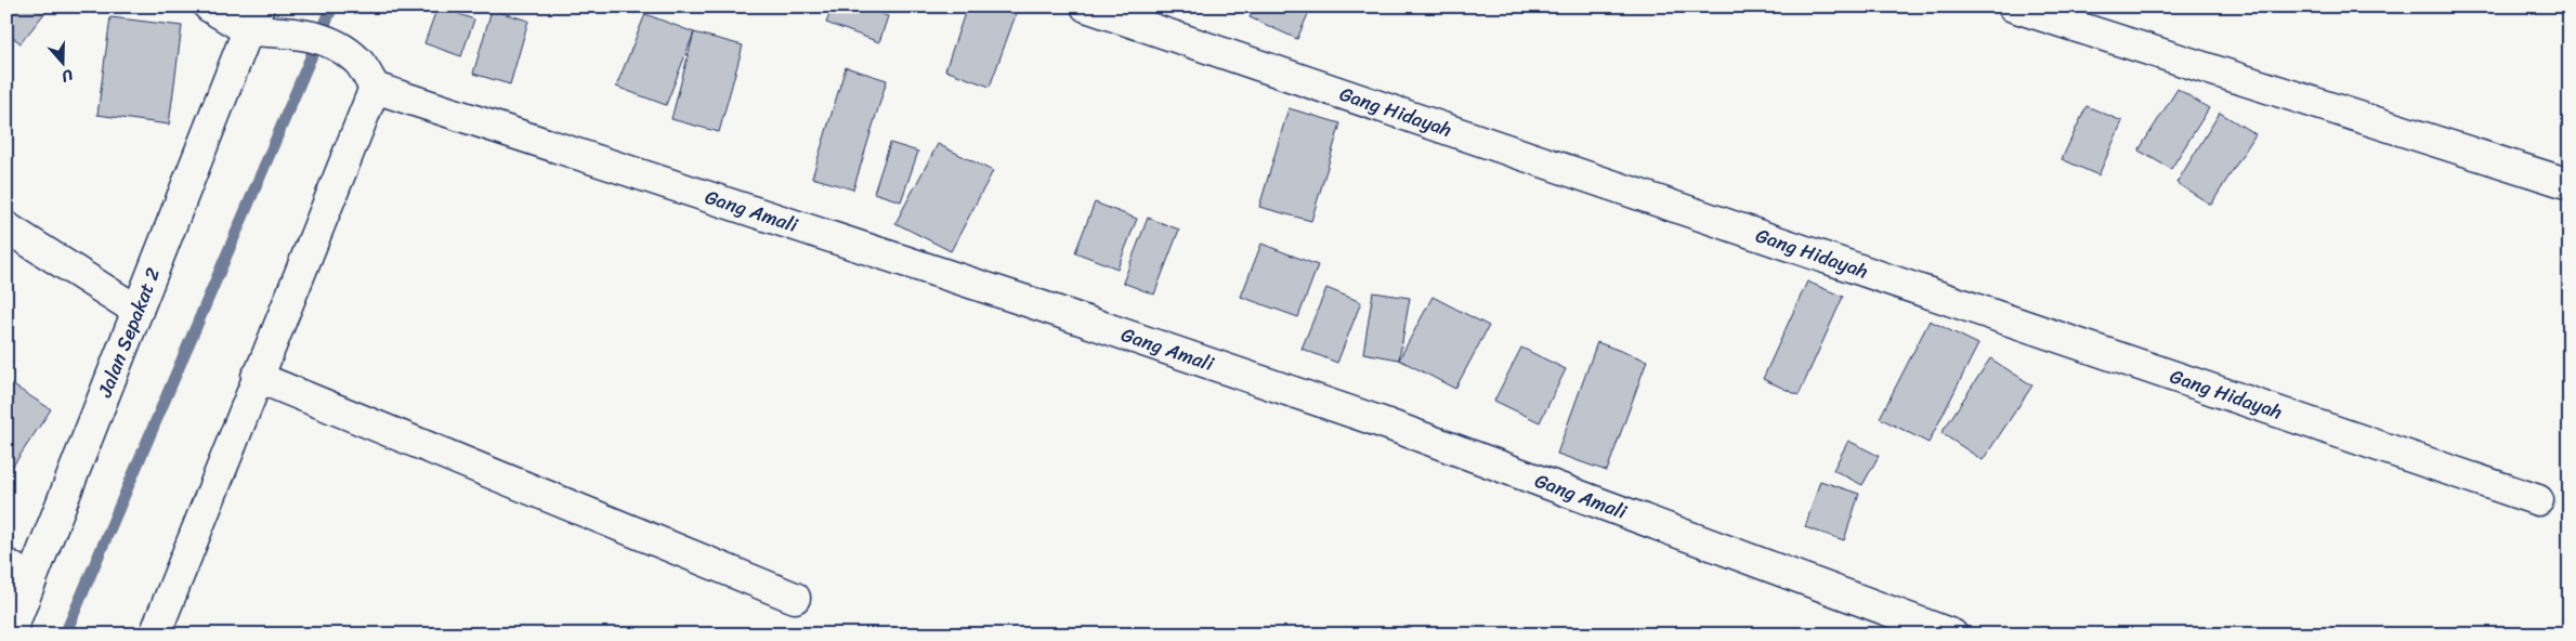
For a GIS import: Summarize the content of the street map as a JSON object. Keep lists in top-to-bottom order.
{
  "streets": {
    "street": ["Gang Hidayah", "Gang Amali", "Jalan Sepakat 2"]
  },
  "north": "bottom"
}
